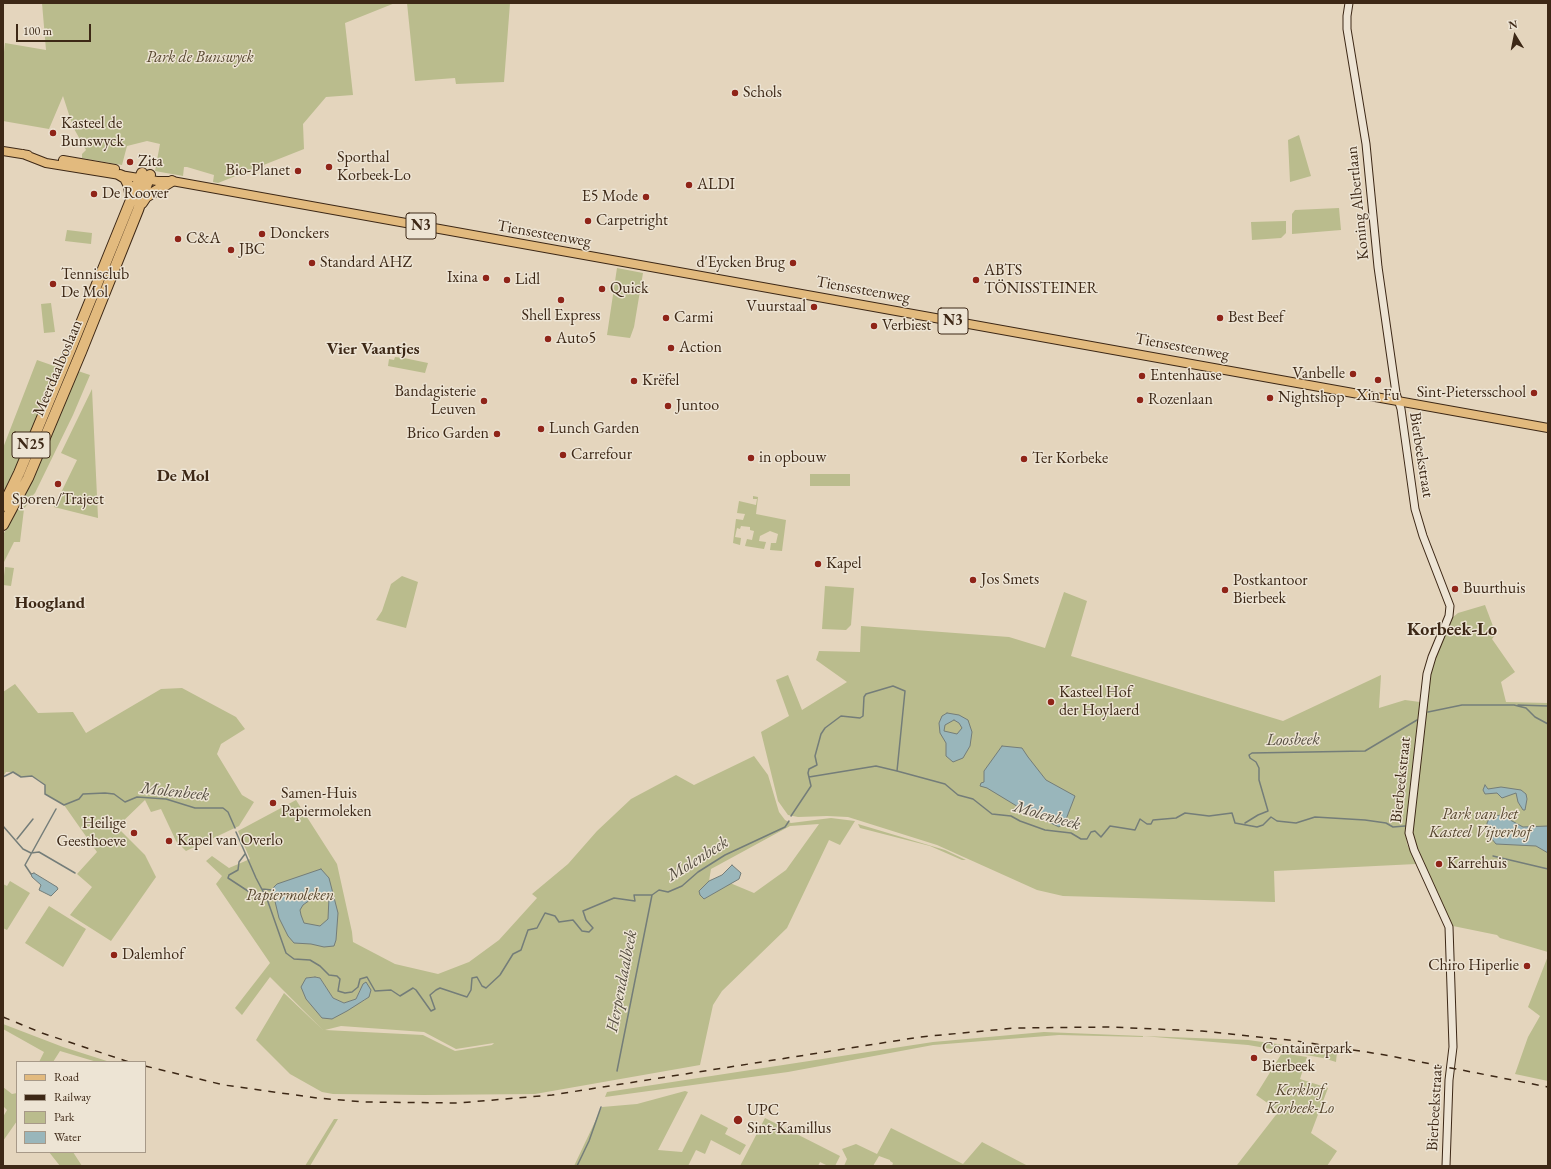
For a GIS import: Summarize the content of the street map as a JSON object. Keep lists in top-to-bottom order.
{
  "streets": {
    "highway": ["Meerdaalboslaan", "N25"],
    "main road": ["N3", "Tiensesteenweg"],
    "street": ["Koning Albertlaan", "Bierbeekstraat"]
  },
  "crossings": [
    ["Koning Albertlaan", "Tiensesteenweg"],
    ["Koning Albertlaan", "Bierbeekstraat"],
    ["Tiensesteenweg", "Meerdaalboslaan"],
    ["Tiensesteenweg", "Bierbeekstraat"]
  ],
  "districts": [
    "Vier Vaantjes",
    "De Mol",
    "Hoogland",
    "Korbeek-Lo"
  ],
  "water": ["Loosbeek", "Molenbeek", "Herpendaalbeek"],
  "parks": [
    "Park de Bunswyck",
    "Park van het Kasteel Vijverhof",
    "Papiermoleken",
    "Kerkhof Korbeek-Lo"
  ],
  "places": [
    "Schols",
    "Kasteel de Bunswyck",
    "Zita",
    "Sporthal Korbeek-Lo",
    "Bio-Planet",
    "ALDI",
    "De Roover",
    "E5 Mode",
    "Carpetright",
    "Donckers",
    "C&A",
    "JBC",
    "Standard AHZ",
    "d'Eycken Brug",
    "Ixina",
    "Lidl",
    "ABTS TÖNISSTEINER",
    "Tennisclub De Mol",
    "Quick",
    "Shell Express",
    "Vuurstaal",
    "Carmi",
    "Best Beef",
    "Verbiest",
    "Auto5",
    "Action",
    "Vanbelle",
    "Entenhause",
    "Xin Fu",
    "Krëfel",
    "Sint-Pietersschool",
    "Nightshop",
    "Rozenlaan",
    "Bandagisterie Leuven",
    "Juntoo",
    "Lunch Garden",
    "Brico Garden",
    "Carrefour",
    "in opbouw",
    "Ter Korbeke",
    "Sporen/Traject",
    "Kapel",
    "Jos Smets",
    "Buurthuis",
    "Postkantoor Bierbeek",
    "Kasteel Hof der Hoylaerd",
    "Samen-Huis Papiermoleken",
    "Heilige Geesthoeve",
    "Kapel van Overlo",
    "Karrehuis",
    "Dalemhof",
    "Chiro Hiperlie",
    "Containerpark Bierbeek",
    "UPC Sint-Kamillus"
  ],
  "legend": [
    "Road",
    "Railway",
    "Park",
    "Water"
  ],
  "scale_bar": "100 m",
  "north": "top"
}
